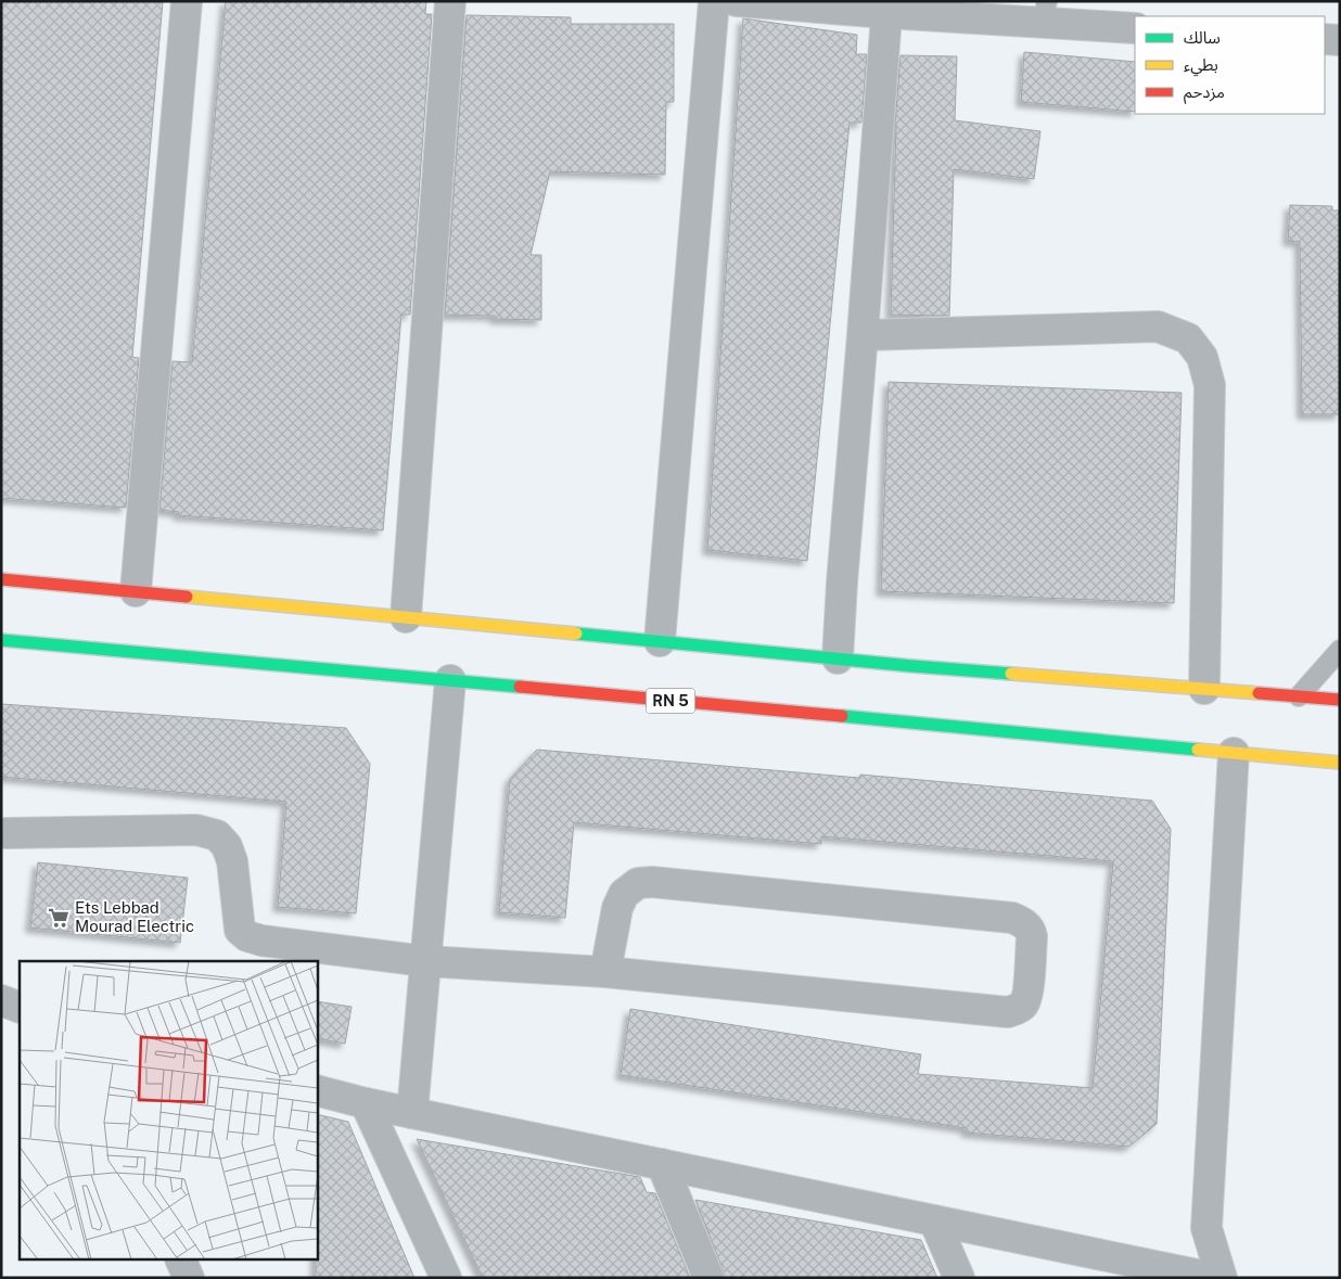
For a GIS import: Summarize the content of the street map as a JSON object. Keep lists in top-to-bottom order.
{
  "streets": {
    "main road": ["RN 5"]
  },
  "places": {
    "supermarket": ["Ets Lebbad Mourad Electric"]
  },
  "legend": ["سالك", "بطيء", "مزدحم"]
}
